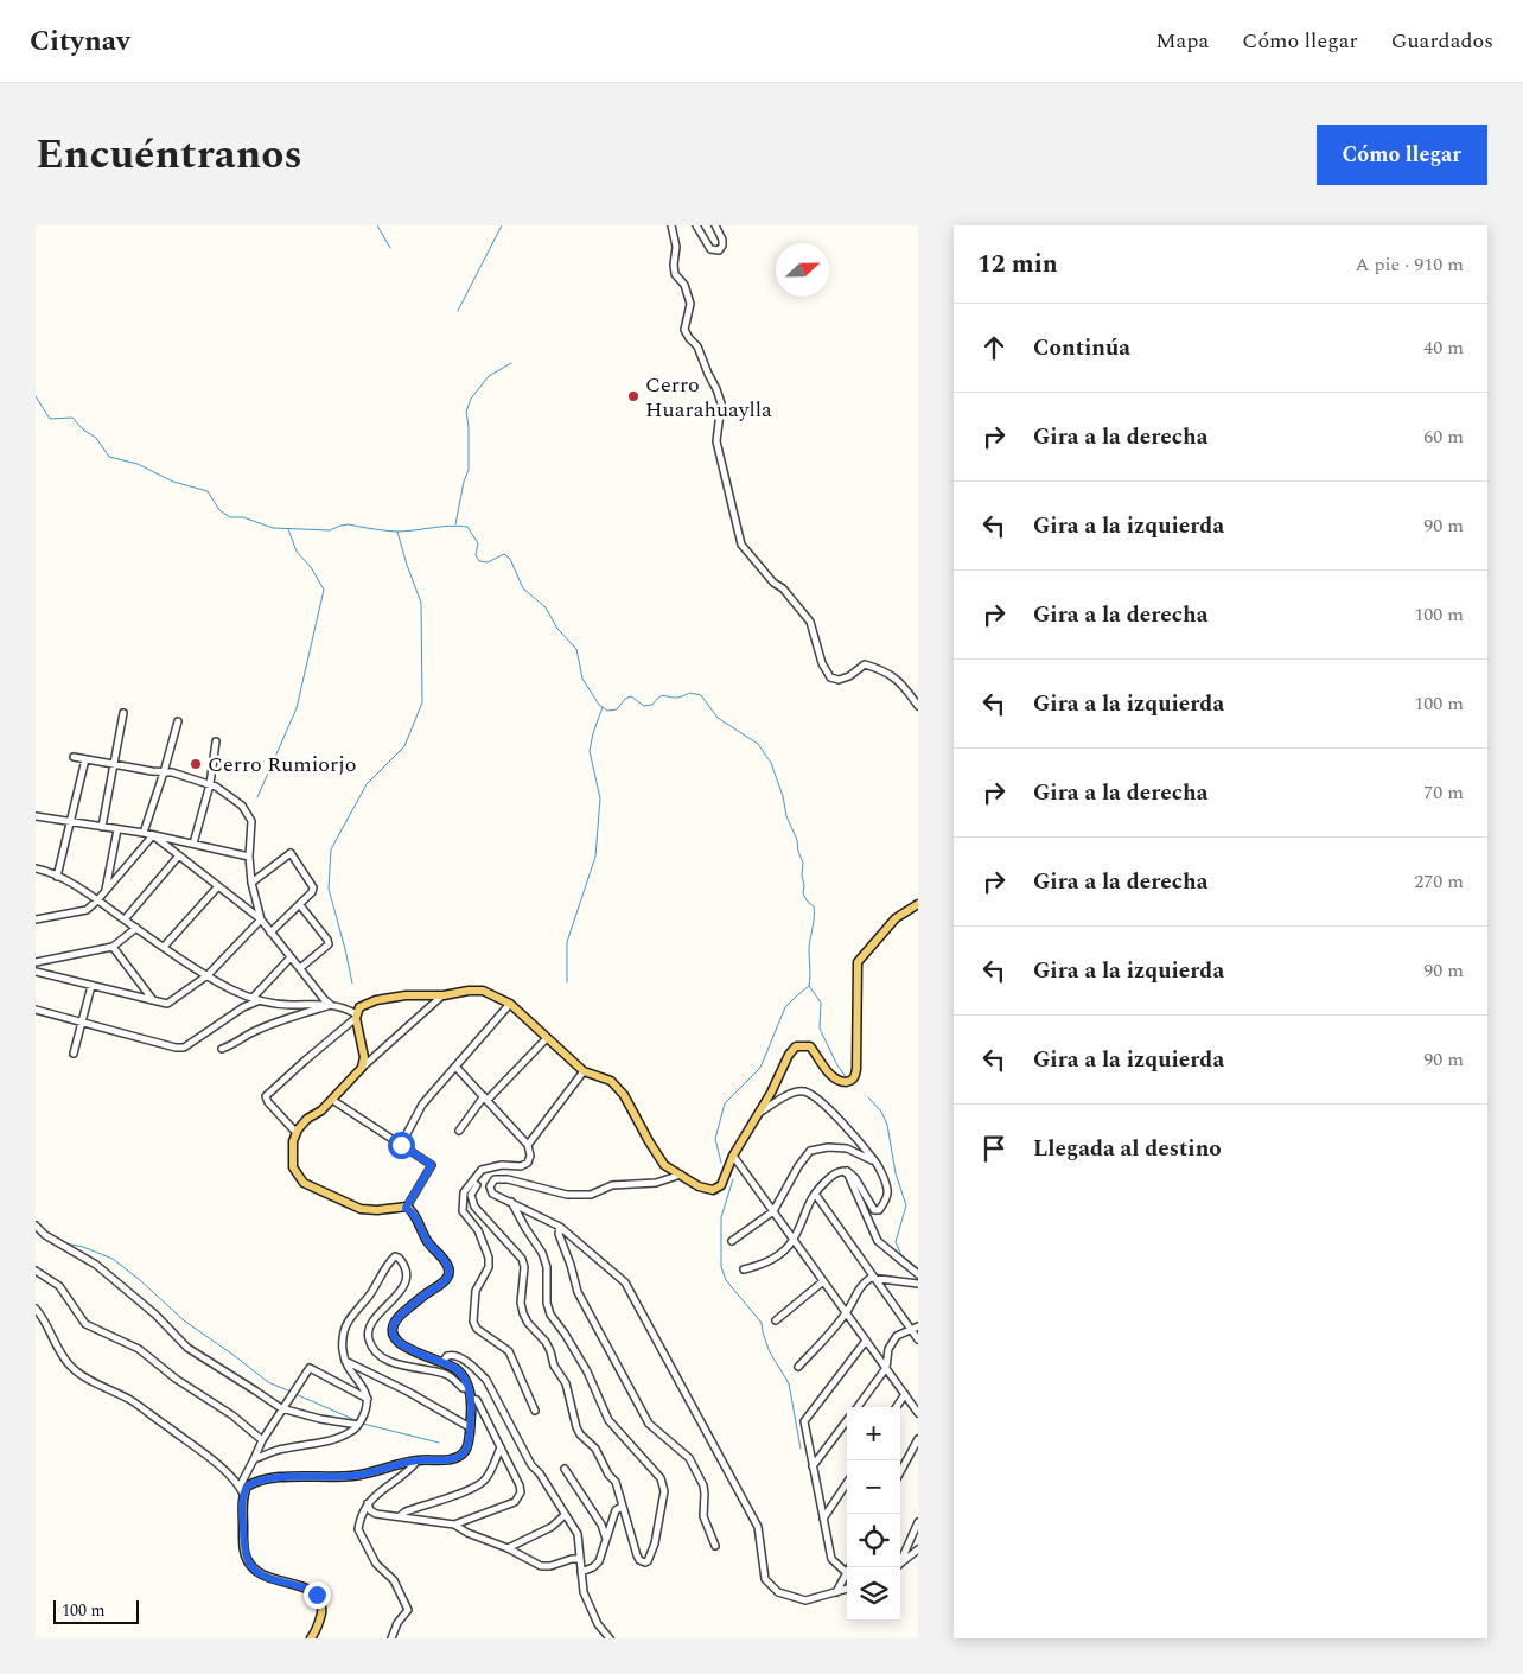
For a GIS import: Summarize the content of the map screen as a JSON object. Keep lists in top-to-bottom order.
{
  "places": ["Cerro Huarahuaylla", "Cerro Rumiorjo"],
  "scale_bar": "100 m",
  "north": "right",
  "page": {
    "header": "Citynav",
    "nav": ["Mapa", "Cómo llegar", "Guardados"],
    "title": "Encuéntranos",
    "buttons": "Cómo llegar",
    "heading": ["12 min", "A pie · 910 m"],
    "list": [
      ["Continúa", "40 m"],
      ["Gira a la derecha", "60 m"],
      ["Gira a la izquierda", "90 m"],
      ["Gira a la derecha", "100 m"],
      ["Gira a la izquierda", "100 m"],
      ["Gira a la derecha", "70 m"],
      ["Gira a la derecha", "270 m"],
      ["Gira a la izquierda", "90 m"],
      ["Gira a la izquierda", "90 m"],
      "Llegada al destino"
    ],
    "map_buttons": ["+", "−"],
    "scale": "100 m"
  }
}
